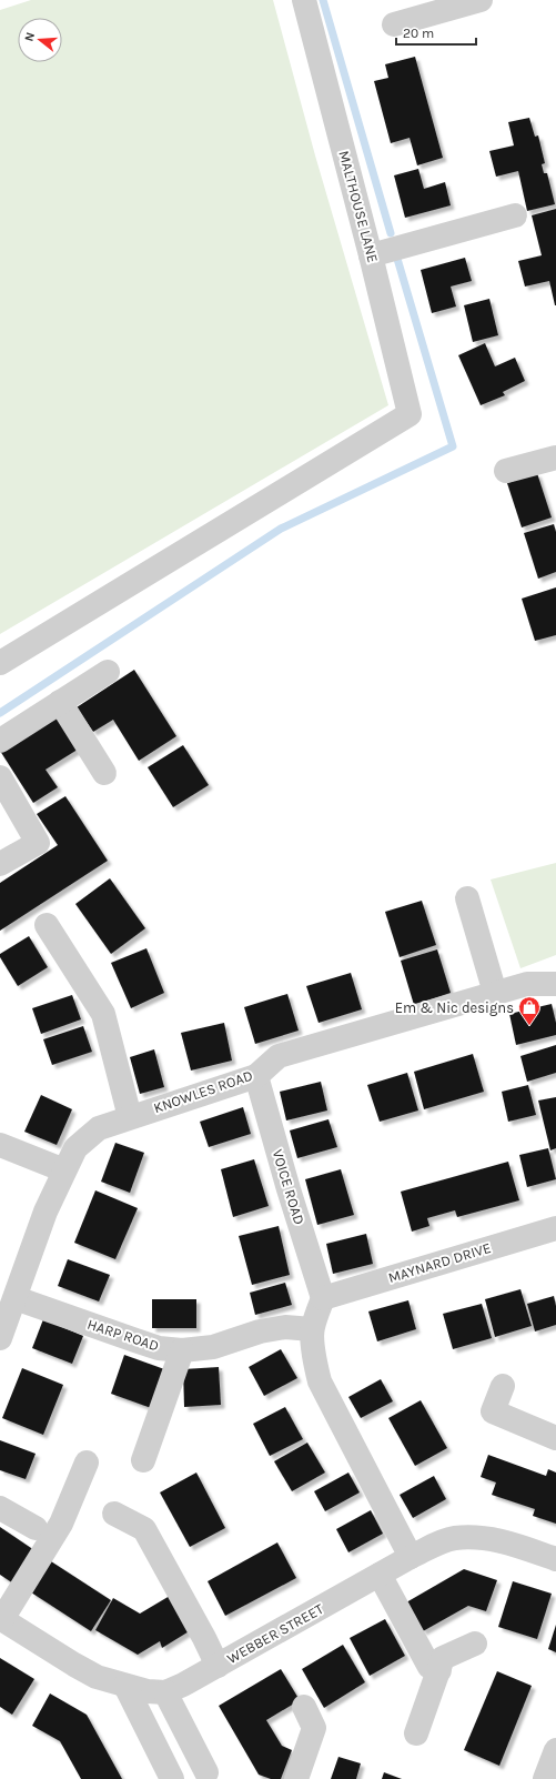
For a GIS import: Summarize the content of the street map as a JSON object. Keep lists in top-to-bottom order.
{
  "streets": {
    "street": [
      "MALTHOUSE LANE",
      "KNOWLES ROAD",
      "VOICE ROAD",
      "MAYNARD DRIVE",
      "HARP ROAD",
      "WEBBER STREET"
    ]
  },
  "crossings": [
    ["KNOWLES ROAD", "VOICE ROAD"],
    ["KNOWLES ROAD", "HARP ROAD"],
    ["VOICE ROAD", "MAYNARD DRIVE"]
  ],
  "places": {
    "shop": ["Em & Nic designs"]
  },
  "scale_bar": "20 m",
  "north": "left"
}
